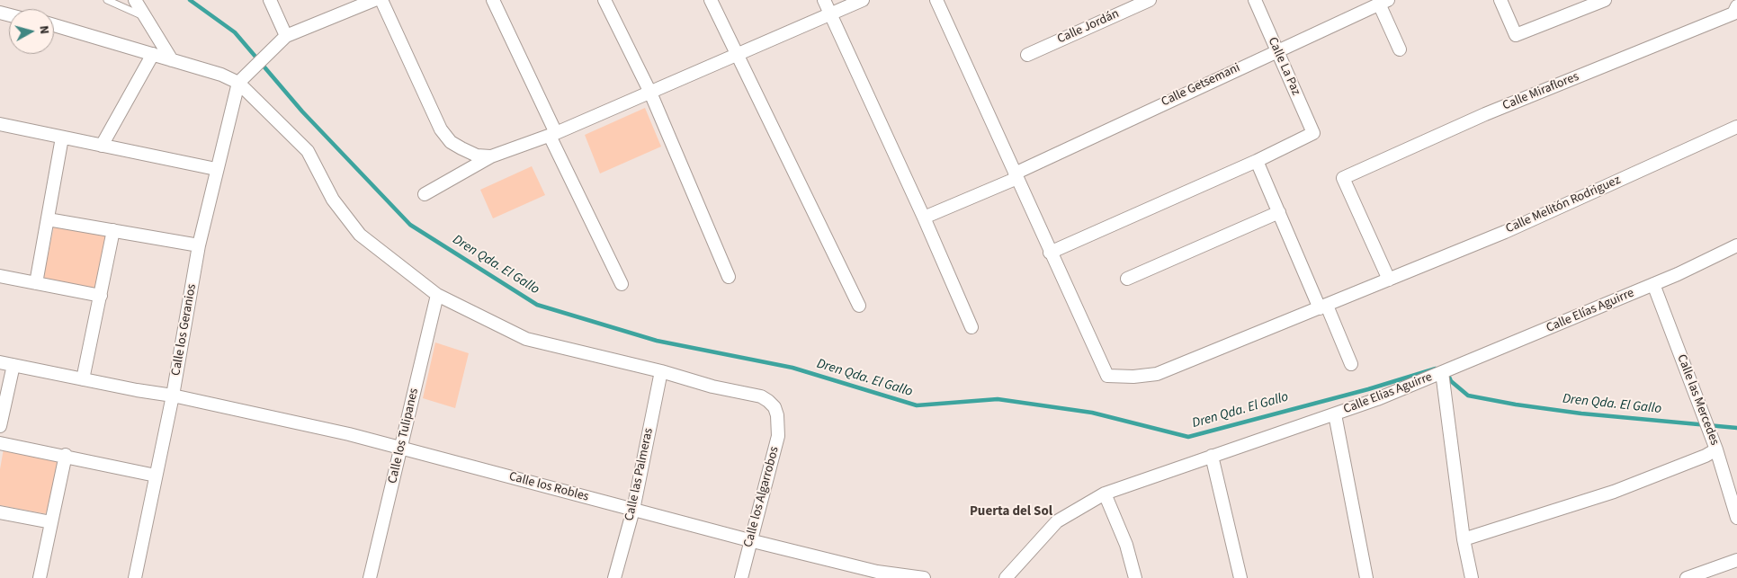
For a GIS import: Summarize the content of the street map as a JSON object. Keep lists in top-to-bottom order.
{
  "streets": {
    "street": [
      "Calle Jordán",
      "Calle La Paz",
      "Calle Getsemani",
      "Calle Miraflores",
      "Calle Melitón Rodriguez",
      "Calle Elías Aguirre",
      "Calle los Geranios",
      "Calle Elias Aguirre",
      "Calle las Mercedes",
      "Calle los Tulipanes",
      "Calle las Palmeras",
      "Calle los Robles",
      "Calle los Algarrobos"
    ]
  },
  "crossings": [
    ["Calle La Paz", "Calle Getsemani"],
    ["Calle Miraflores", "Calle Melitón Rodriguez"],
    ["Calle Elías Aguirre", "Calle Elias Aguirre"],
    ["Calle Elías Aguirre", "Calle las Mercedes"],
    ["Calle los Geranios", "Calle los Robles"],
    ["Calle los Tulipanes", "Calle los Robles"],
    ["Calle las Palmeras", "Calle los Robles"],
    ["Calle las Palmeras", "Calle los Algarrobos"],
    ["Calle los Robles", "Calle los Algarrobos"]
  ],
  "districts": ["Puerta del Sol"],
  "water": ["Dren Qda. El Gallo"],
  "north": "right"
}
